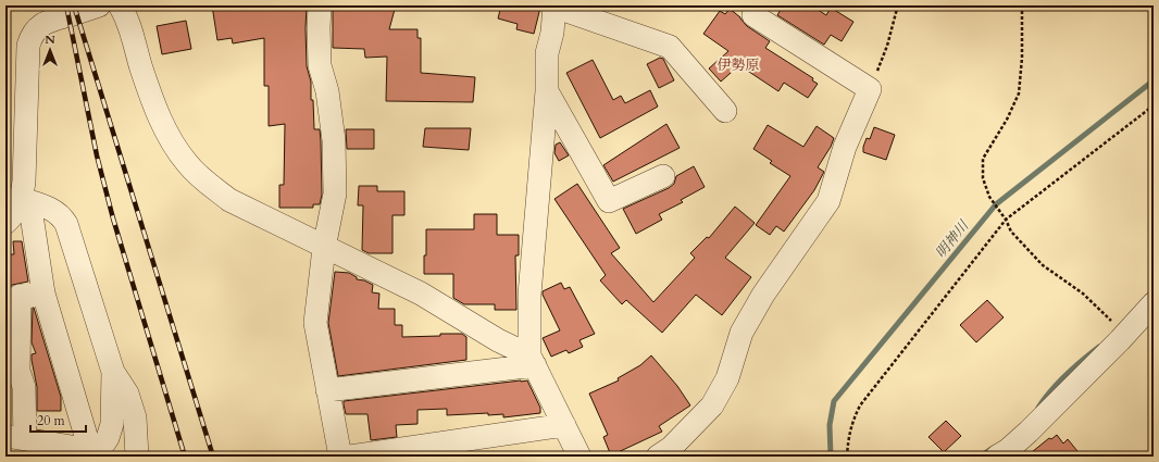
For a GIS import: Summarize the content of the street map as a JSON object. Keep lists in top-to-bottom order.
{
  "districts": ["伊勢原"],
  "water": ["明神川"],
  "scale_bar": "20 m",
  "north": "top"
}
